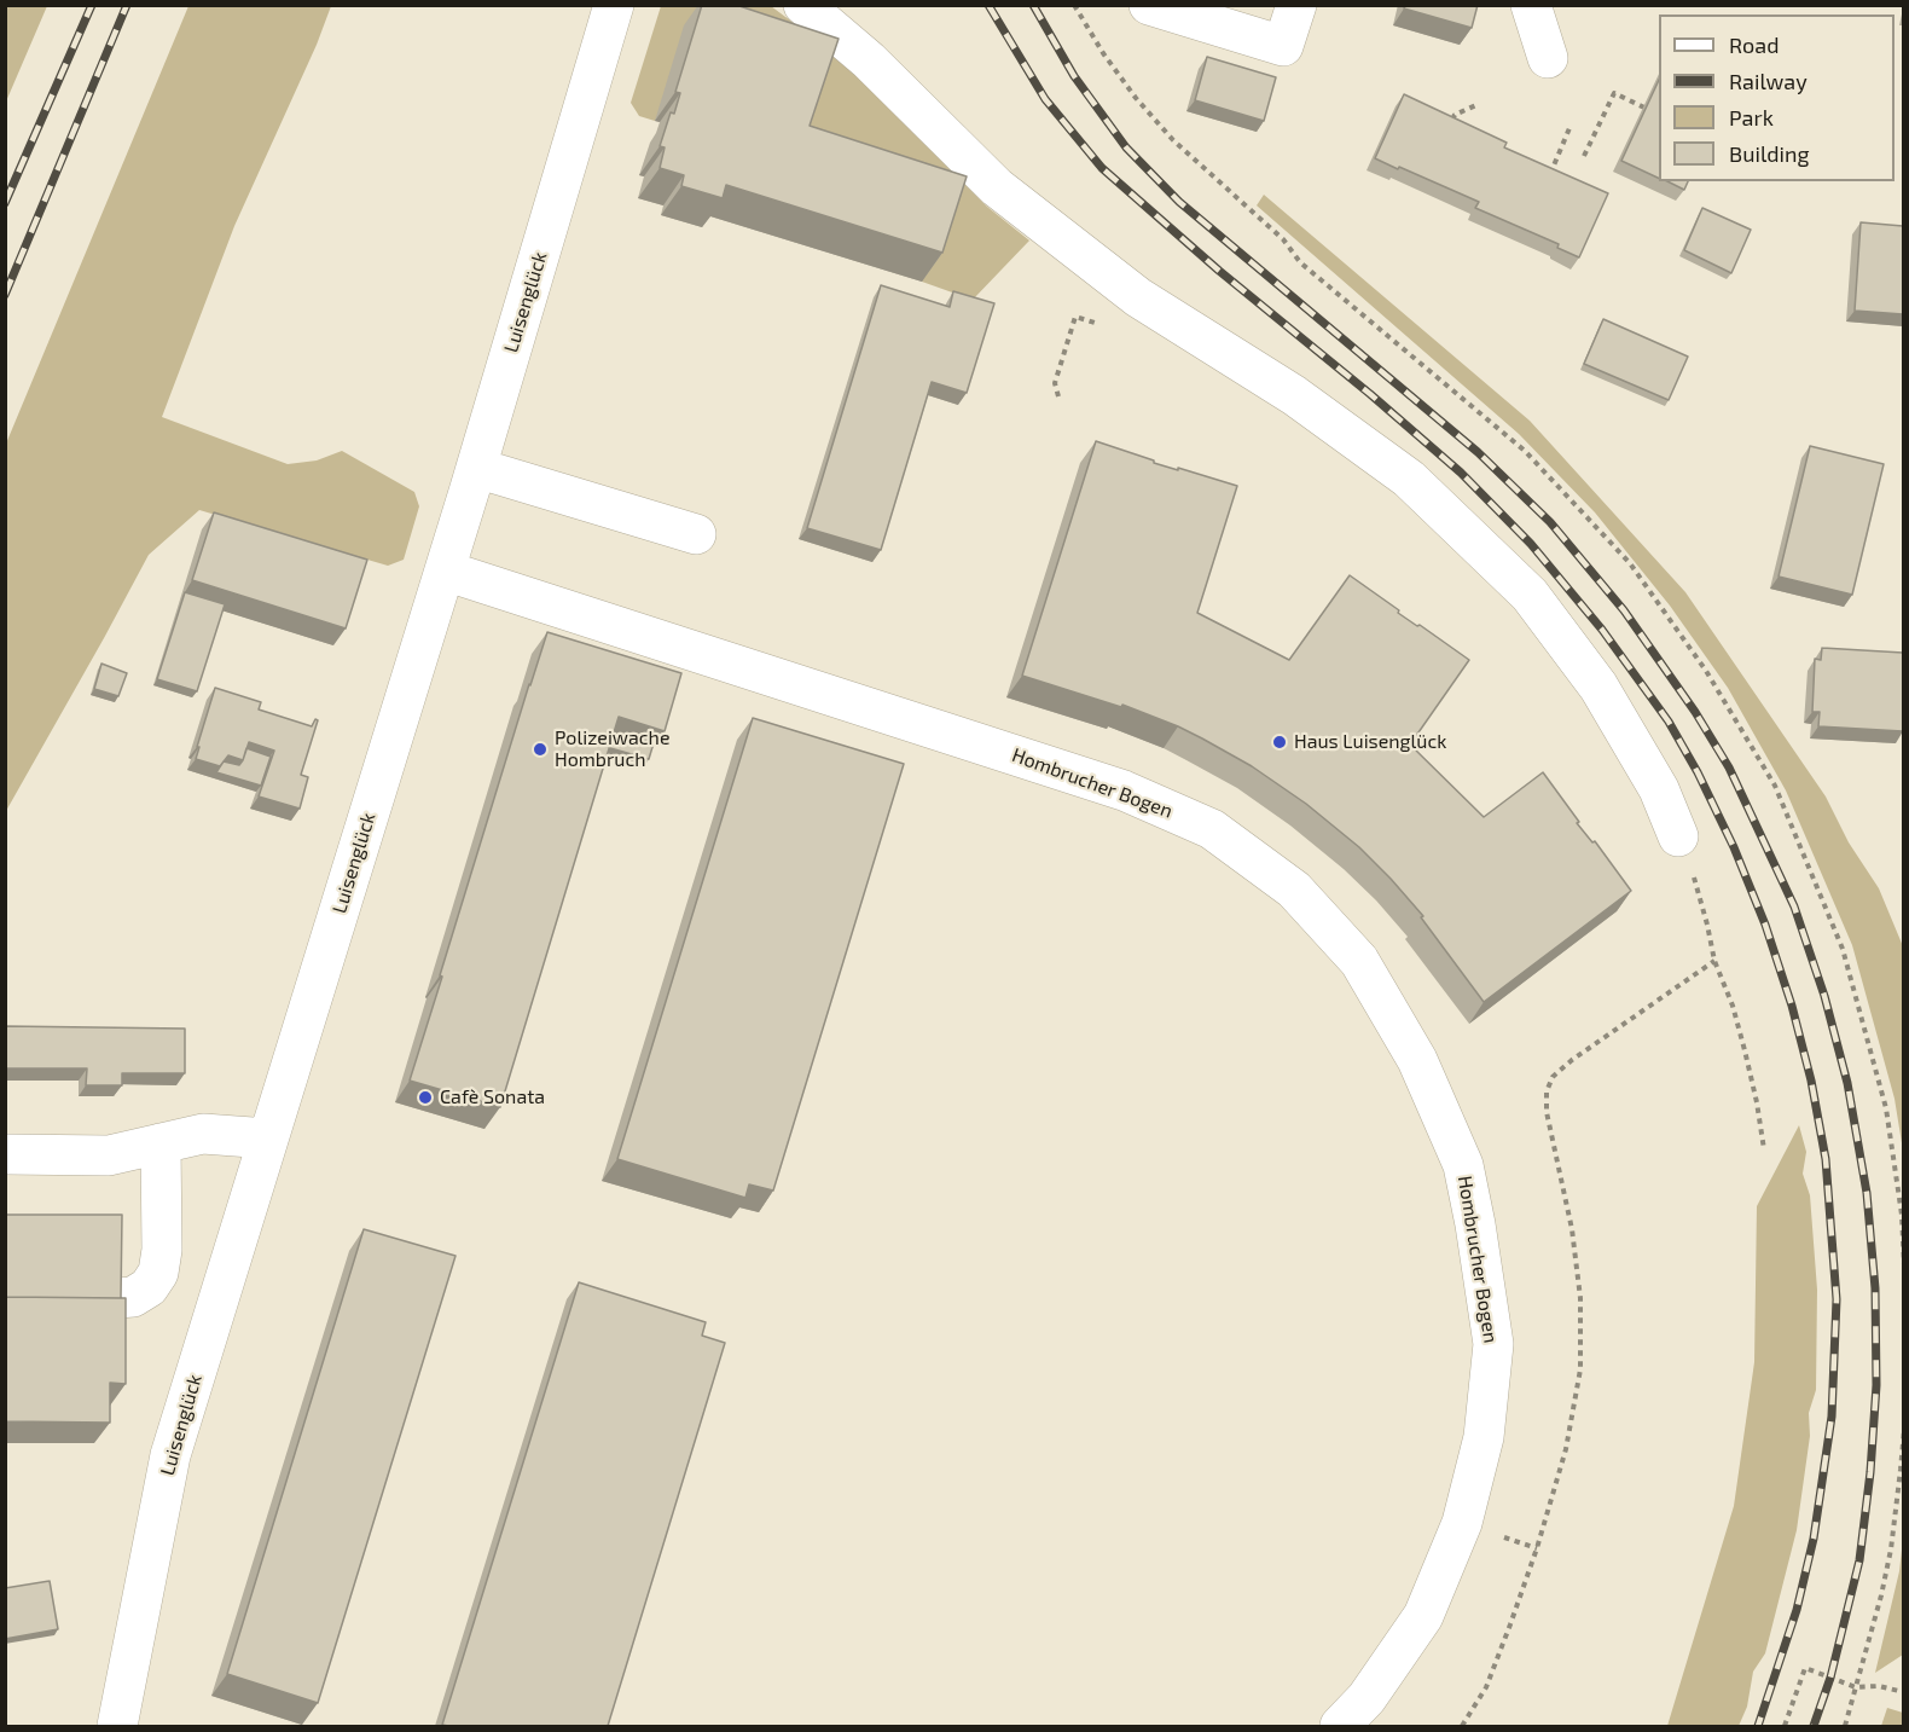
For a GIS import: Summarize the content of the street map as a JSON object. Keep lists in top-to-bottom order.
{
  "streets": {
    "street": ["Luisenglück", "Hombrucher Bogen"]
  },
  "crossings": [
    ["Luisenglück", "Hombrucher Bogen"]
  ],
  "places": ["Haus Luisenglück", "Polizeiwache Hombruch", "Cafè Sonata"],
  "legend": [
    "Road",
    "Railway",
    "Park",
    "Building"
  ]
}
